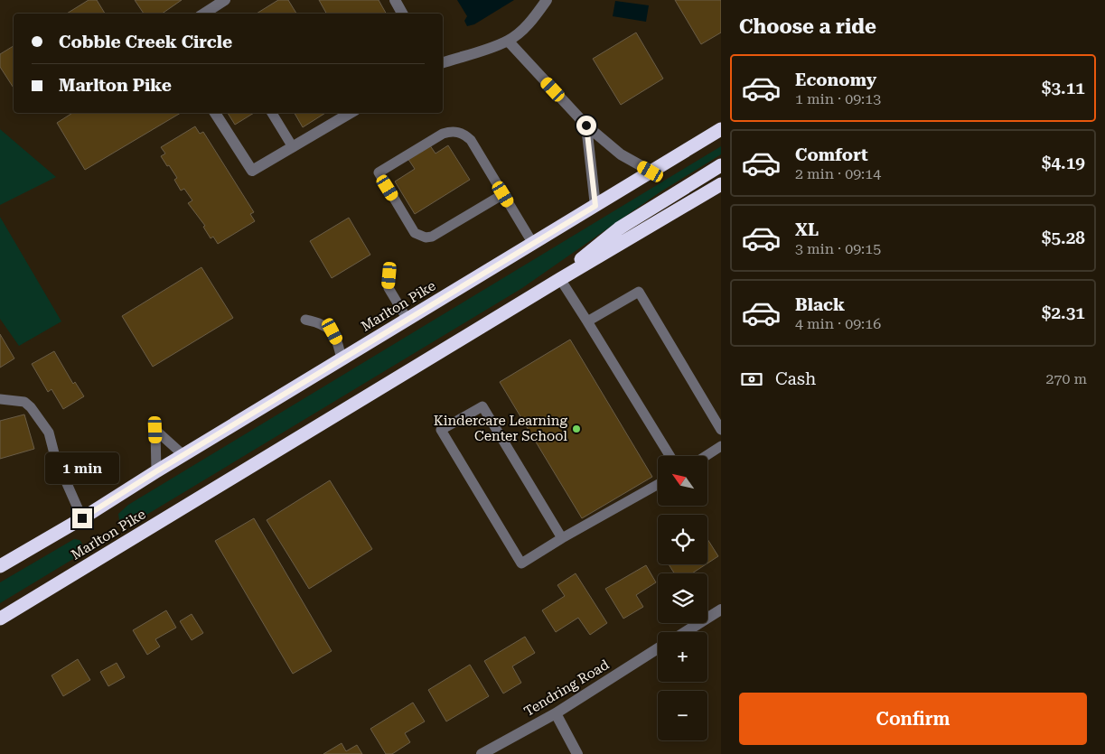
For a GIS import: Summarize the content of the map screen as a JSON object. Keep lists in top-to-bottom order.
{
  "streets": {
    "highway": ["Marlton Pike"],
    "street": ["Tendring Road"]
  },
  "places": ["Kindercare Learning Center School"],
  "north": "top left",
  "page": {
    "heading": "Choose a ride",
    "banner": ["Cobble Creek Circle", "Marlton Pike"],
    "list": [
      {
        "name": "Economy",
        "note": "1 min · 09:13",
        "value": "$3.11"
      },
      {
        "name": "Comfort",
        "note": "2 min · 09:14",
        "value": "$4.19"
      },
      {
        "name": "XL",
        "note": "3 min · 09:15",
        "value": "$5.28"
      },
      {
        "name": "Black",
        "note": "4 min · 09:16",
        "value": "$2.31"
      }
    ],
    "pay": ["Cash", "270 m"],
    "bubble": "1 min",
    "map_buttons": ["+", "−"],
    "buttons": "Confirm"
  }
}
